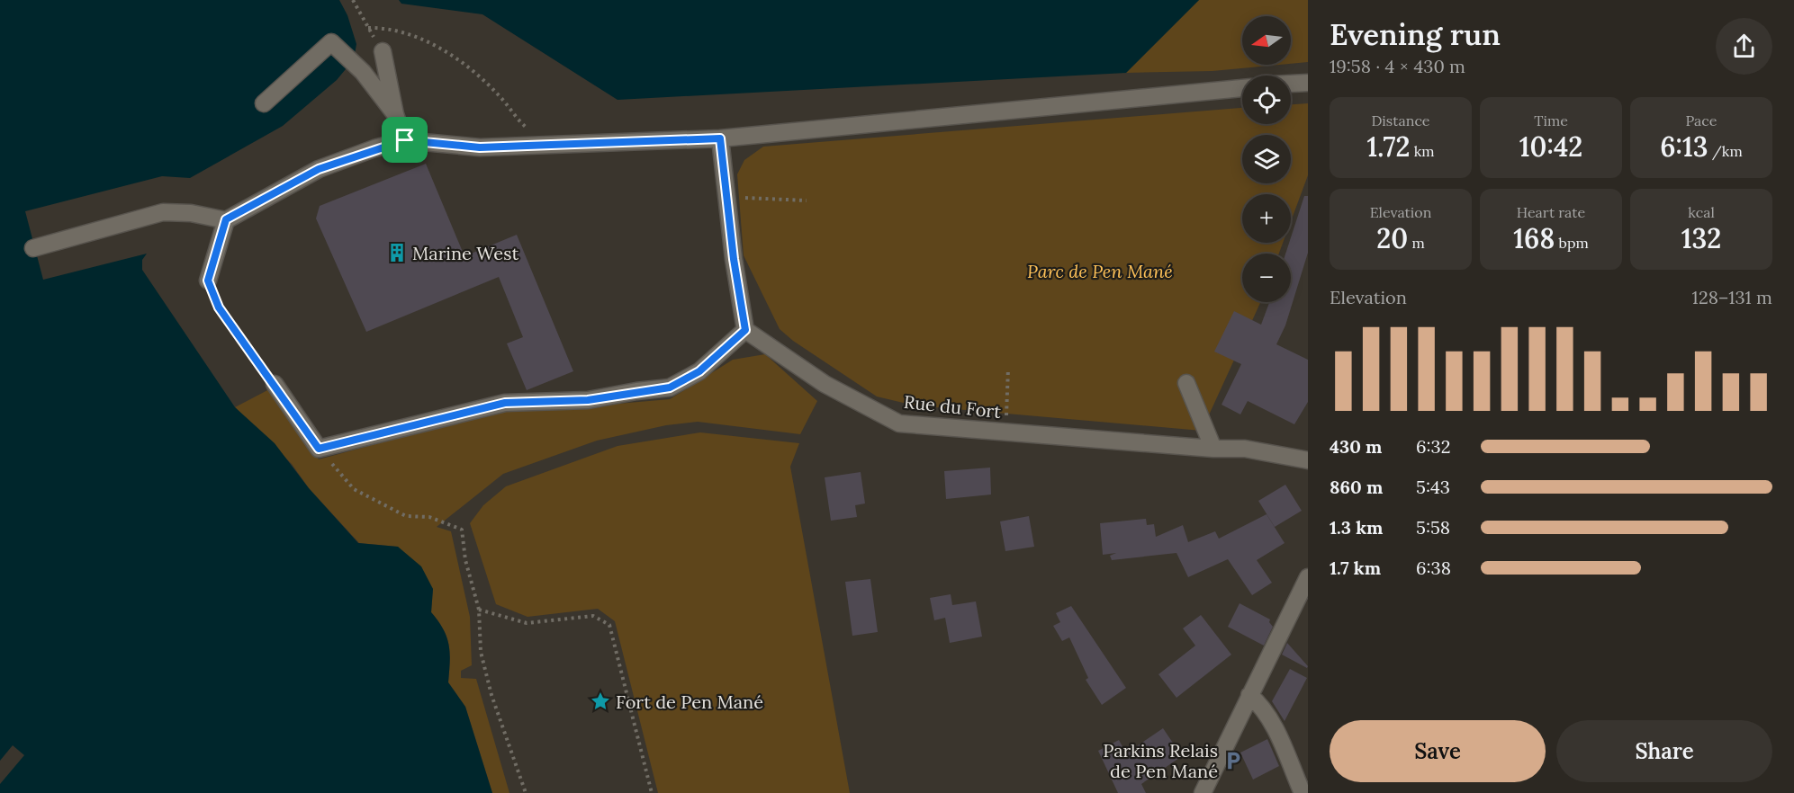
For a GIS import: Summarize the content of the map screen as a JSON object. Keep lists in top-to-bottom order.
{
  "streets": {
    "street": ["Rue du Fort"]
  },
  "parks": ["Parc de Pen Mané"],
  "places": {
    "building": ["Marine West"],
    "place": ["Fort de Pen Mané"],
    "parking": ["Parkins Relais de Pen Mané"]
  },
  "north": "left",
  "page": {
    "heading": ["Evening run", "19:58 · 4 × 430 m"],
    "map_buttons": ["+", "−"],
    "stats": [
      ["Distance", "1.72 km"],
      ["Time", "10:42"],
      ["Pace", "6:13 /km"],
      ["Elevation", "20 m"],
      ["Heart rate", "168 bpm"],
      ["kcal", "132"]
    ],
    "chart": ["Elevation", "128–131 m"],
    "list": [
      {
        "name": "430 m",
        "note": "6:32"
      },
      {
        "name": "860 m",
        "note": "5:43"
      },
      {
        "name": "1.3 km",
        "note": "5:58"
      },
      {
        "name": "1.7 km",
        "note": "6:38"
      }
    ],
    "buttons": ["Save", "Share"]
  }
}
